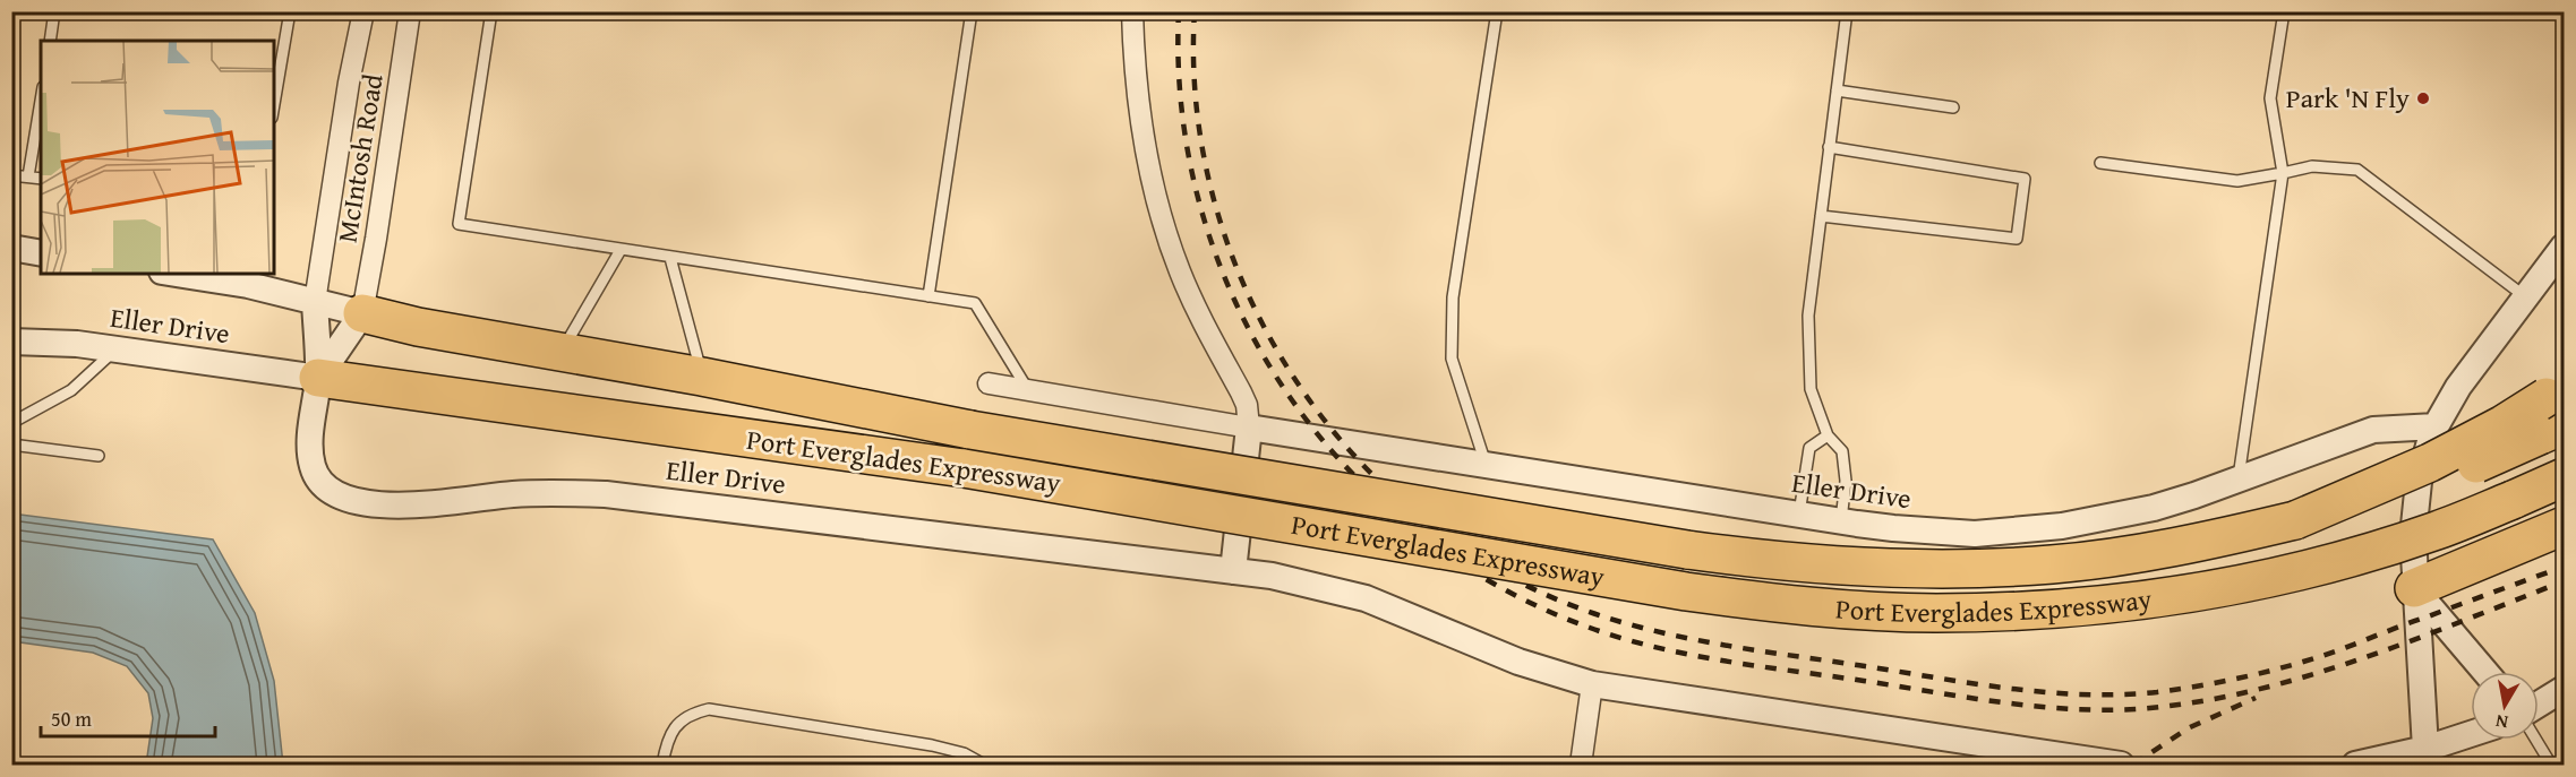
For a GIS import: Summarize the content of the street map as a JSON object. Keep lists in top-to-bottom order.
{
  "streets": {
    "highway": ["Port Everglades Expressway"],
    "street": ["McIntosh Road", "Eller Drive"]
  },
  "crossings": [
    ["McIntosh Road", "Eller Drive"],
    ["McIntosh Road", "Port Everglades Expressway"],
    ["Eller Drive", "Port Everglades Expressway"]
  ],
  "places": ["Park 'N Fly"],
  "scale_bar": "50 m",
  "north": "bottom"
}
